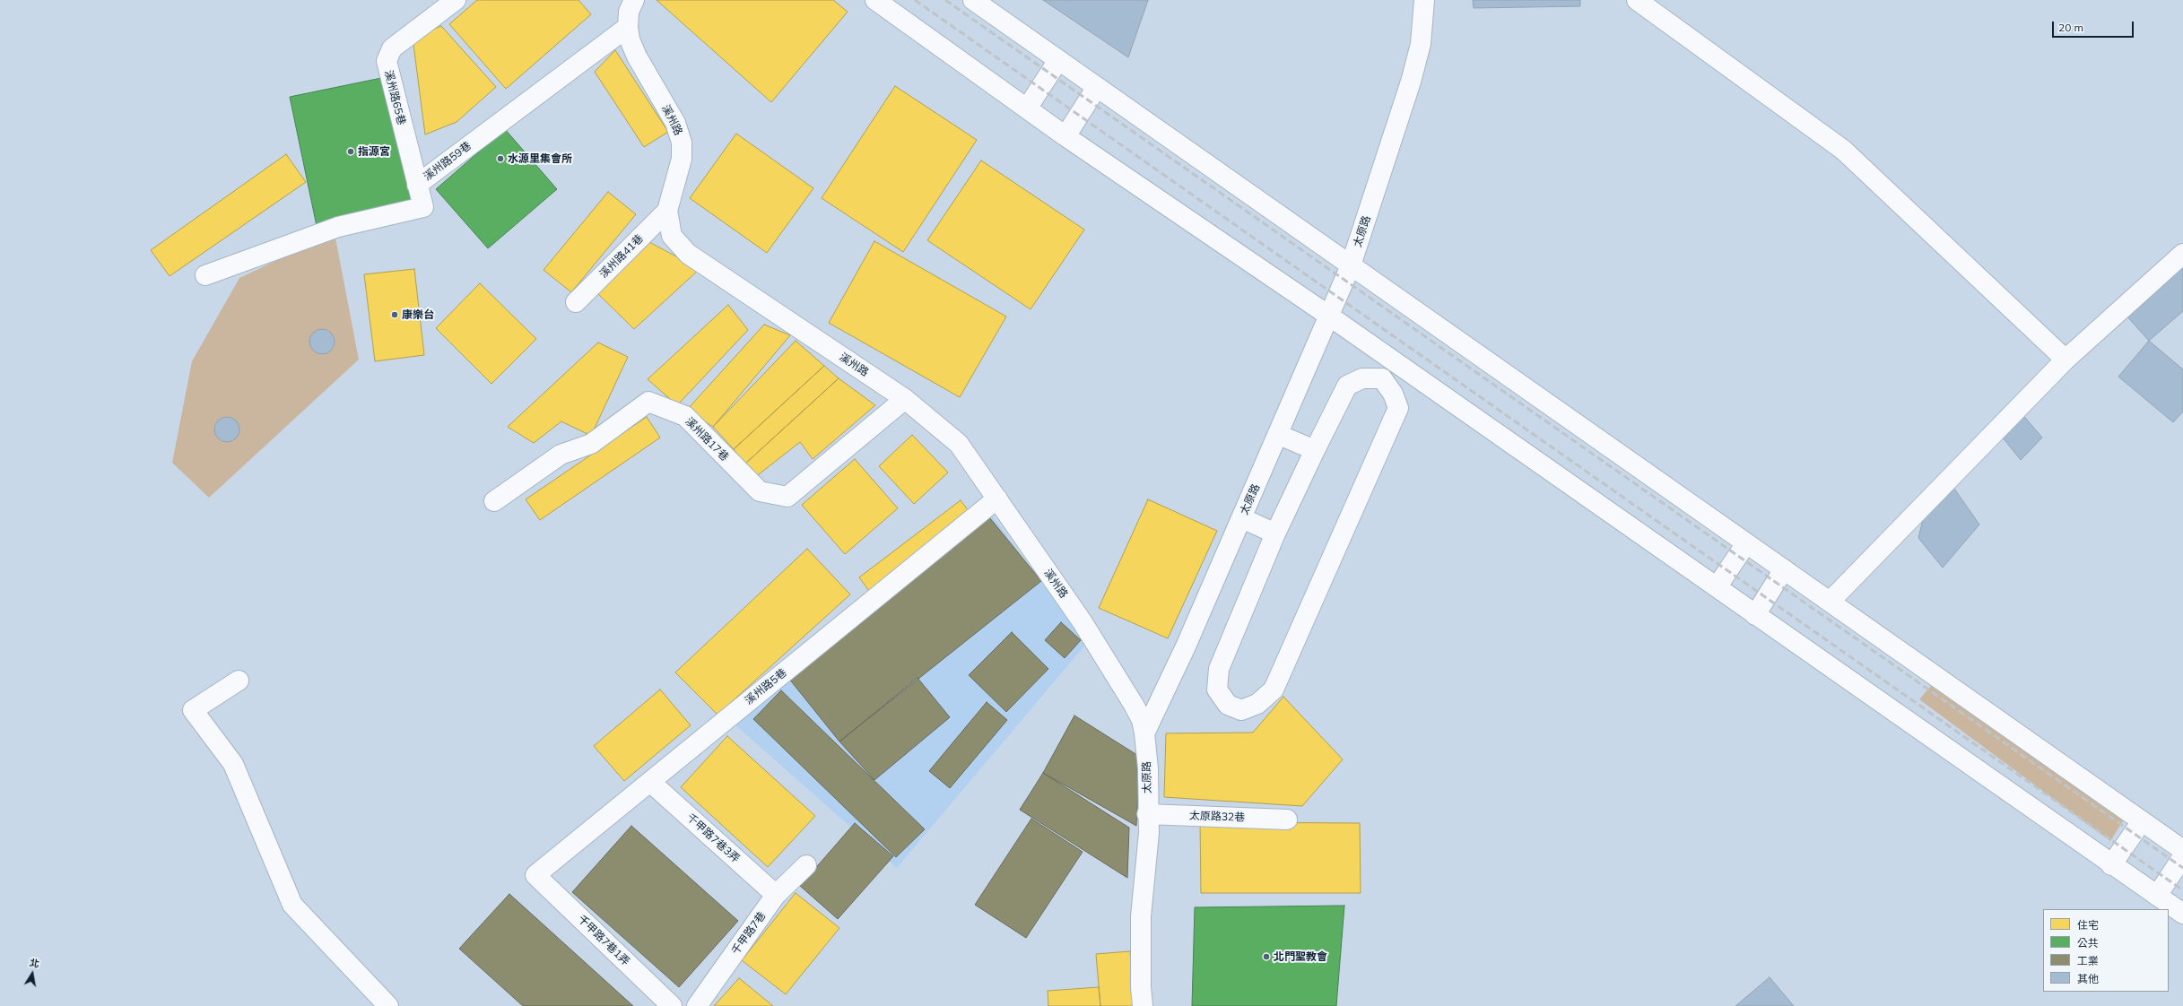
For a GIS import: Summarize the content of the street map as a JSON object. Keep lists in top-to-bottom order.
{
  "streets": {
    "street": [
      "溪州路65巷",
      "溪州路",
      "溪州路59巷",
      "太原路",
      "溪州路41巷",
      "溪州路17巷",
      "溪州路5巷",
      "太原路32巷",
      "千甲路7巷3弄",
      "千甲路7巷",
      "千甲路7巷1弄"
    ]
  },
  "crossings": [
    ["溪州路65巷", "溪州路59巷"],
    ["溪州路", "溪州路59巷"],
    ["溪州路", "太原路"],
    ["溪州路", "溪州路41巷"],
    ["溪州路", "溪州路17巷"],
    ["溪州路", "溪州路5巷"],
    ["太原路", "太原路32巷"],
    ["溪州路5巷", "千甲路7巷3弄"],
    ["溪州路5巷", "千甲路7巷1弄"],
    ["千甲路7巷3弄", "千甲路7巷"]
  ],
  "places": [
    "指源宮",
    "水源里集會所",
    "康樂台",
    "北門聖教會"
  ],
  "legend": [
    "住宅",
    "公共",
    "工業",
    "其他"
  ],
  "scale_bar": "20 m",
  "north": "top"
}
